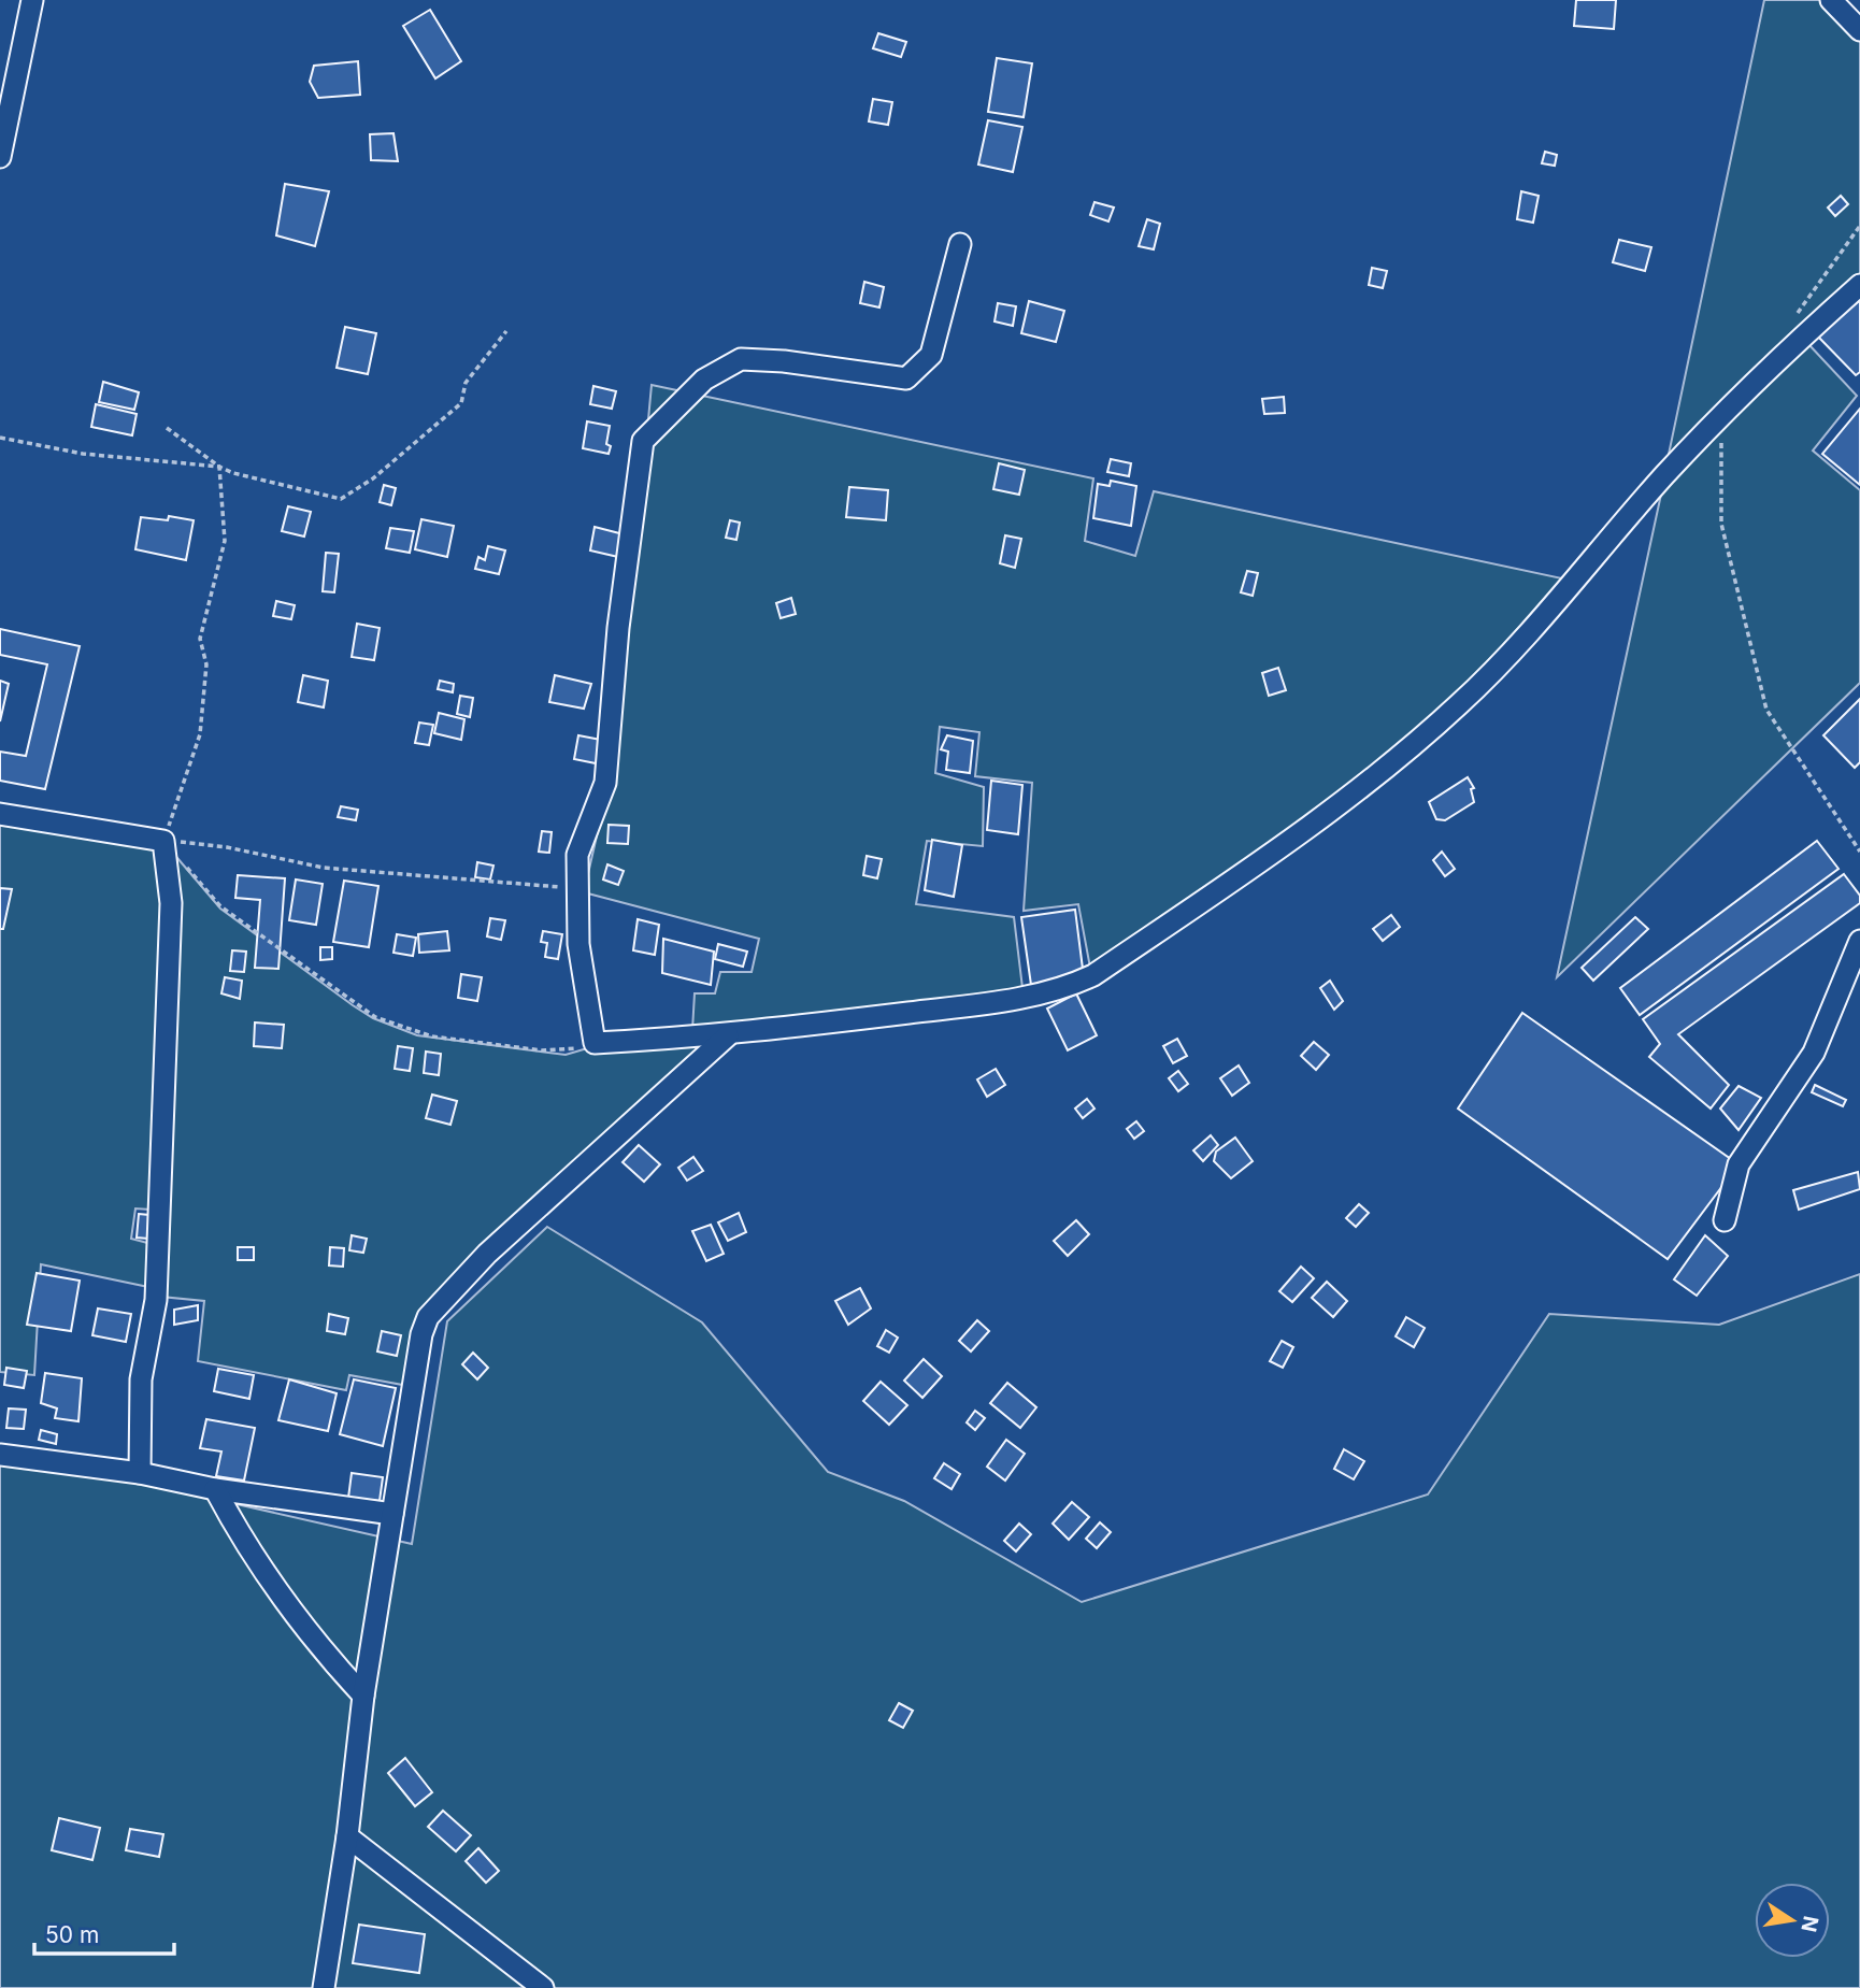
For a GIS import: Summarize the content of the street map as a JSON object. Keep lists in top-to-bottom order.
{
  "scale_bar": "50 m",
  "north": "right"
}
